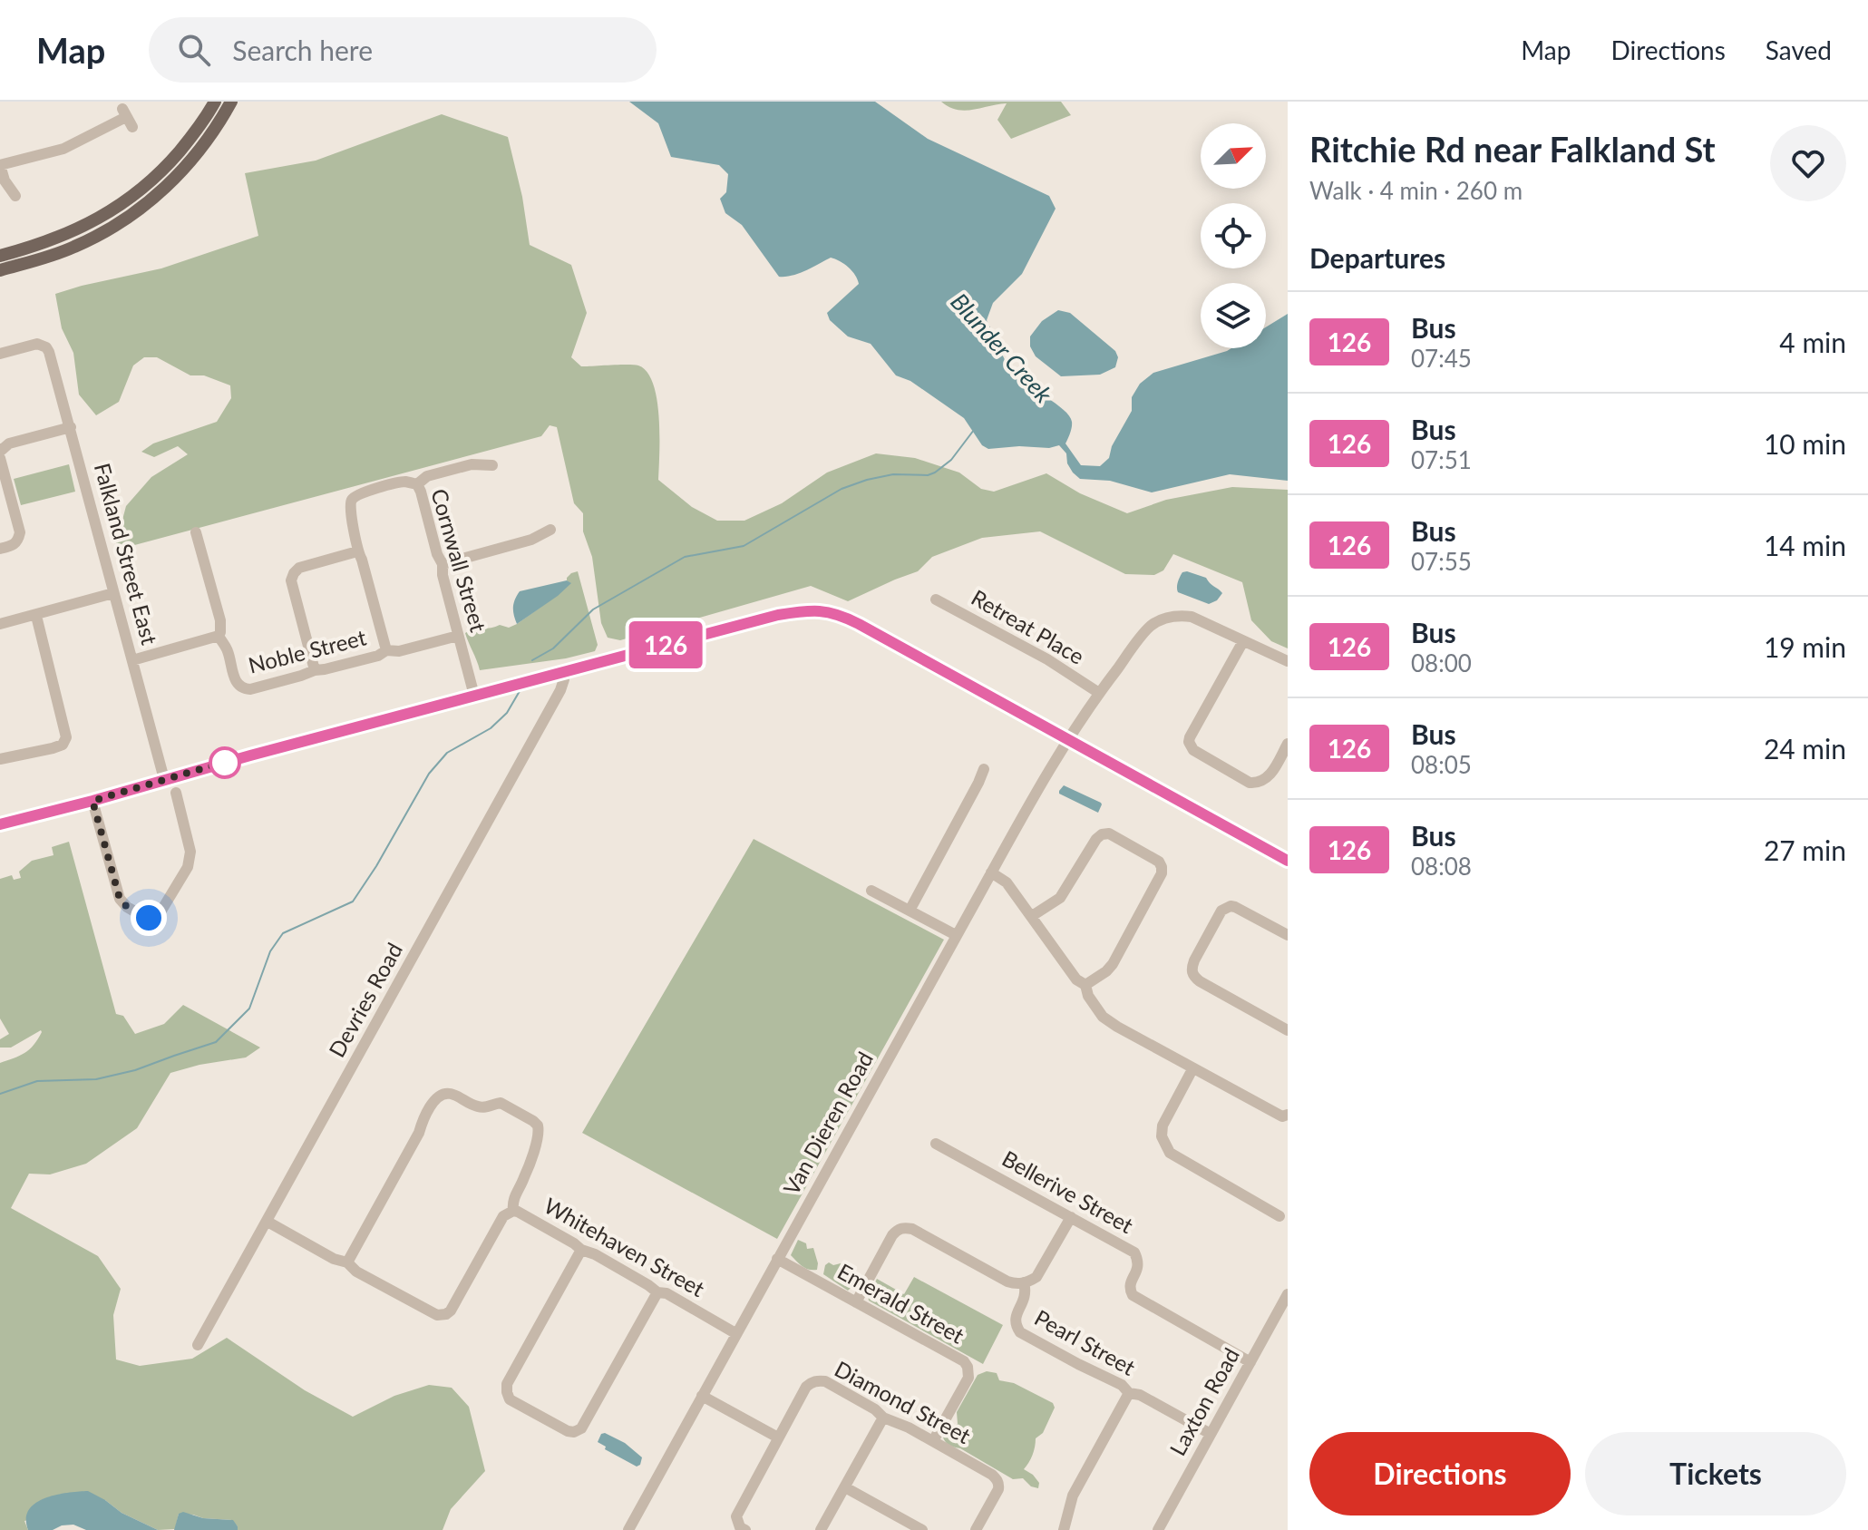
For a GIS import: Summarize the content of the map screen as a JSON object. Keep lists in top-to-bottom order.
{
  "streets": {
    "street": [
      "Falkland Street East",
      "Cornwall Street",
      "Retreat Place",
      "Noble Street",
      "Devries Road",
      "Van Dieren Road",
      "Bellerive Street",
      "Whitehaven Street",
      "Emerald Street",
      "Pearl Street",
      "Laxton Road",
      "Diamond Street"
    ]
  },
  "crossings": [
    ["Cornwall Street", "Noble Street"],
    ["Retreat Place", "Van Dieren Road"],
    ["Devries Road", "Whitehaven Street"],
    ["Van Dieren Road", "Whitehaven Street"],
    ["Van Dieren Road", "Emerald Street"],
    ["Bellerive Street", "Pearl Street"],
    ["Bellerive Street", "Laxton Road"],
    ["Emerald Street", "Diamond Street"],
    ["Pearl Street", "Laxton Road"]
  ],
  "water": ["Blunder Creek"],
  "lines": ["bus line 126"],
  "north": "top right",
  "page": {
    "header": "Map",
    "search": "Search here",
    "nav": ["Map", "Directions", "Saved"],
    "on_map": "126",
    "heading": [
      ["Ritchie Rd near Falkland St", "Walk · 4 min · 260 m"],
      "Departures"
    ],
    "list": [
      {
        "mark": "126",
        "name": "Bus",
        "note": "07:45",
        "value": "4 min"
      },
      {
        "mark": "126",
        "name": "Bus",
        "note": "07:51",
        "value": "10 min"
      },
      {
        "mark": "126",
        "name": "Bus",
        "note": "07:55",
        "value": "14 min"
      },
      {
        "mark": "126",
        "name": "Bus",
        "note": "08:00",
        "value": "19 min"
      },
      {
        "mark": "126",
        "name": "Bus",
        "note": "08:05",
        "value": "24 min"
      },
      {
        "mark": "126",
        "name": "Bus",
        "note": "08:08",
        "value": "27 min"
      }
    ],
    "buttons": ["Directions", "Tickets"]
  }
}
